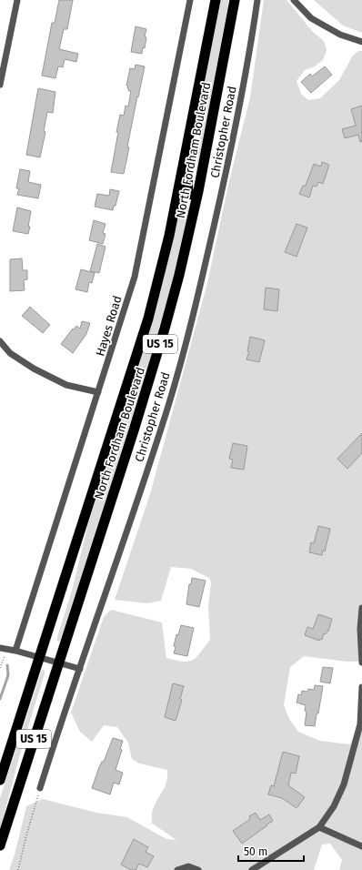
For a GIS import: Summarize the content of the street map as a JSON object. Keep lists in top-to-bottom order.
{
  "streets": {
    "highway": ["North Fordham Boulevard", "US 15"],
    "street": ["Christopher Road", "Hayes Road"]
  },
  "scale_bar": "50 m"
}
